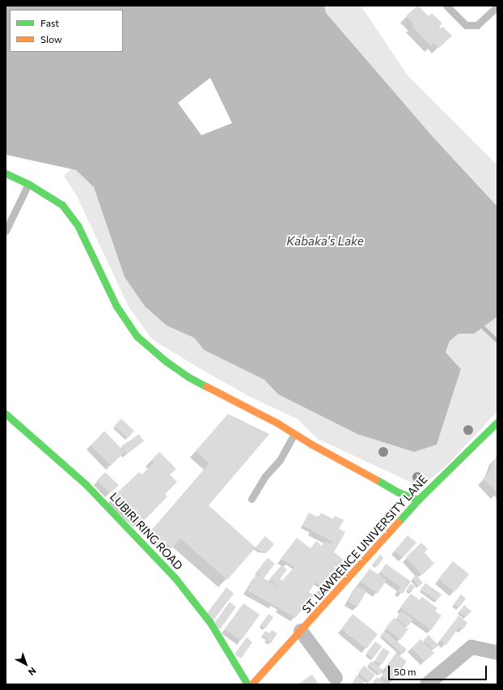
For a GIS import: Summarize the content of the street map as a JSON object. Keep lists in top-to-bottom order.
{
  "streets": {
    "street": ["LUBIRI RING ROAD", "ST. LAWRENCE UNIVERSITY LANE"]
  },
  "water": ["Kabaka's Lake"],
  "legend": ["Fast", "Slow"],
  "scale_bar": "50 m",
  "north": "bottom right"
}
